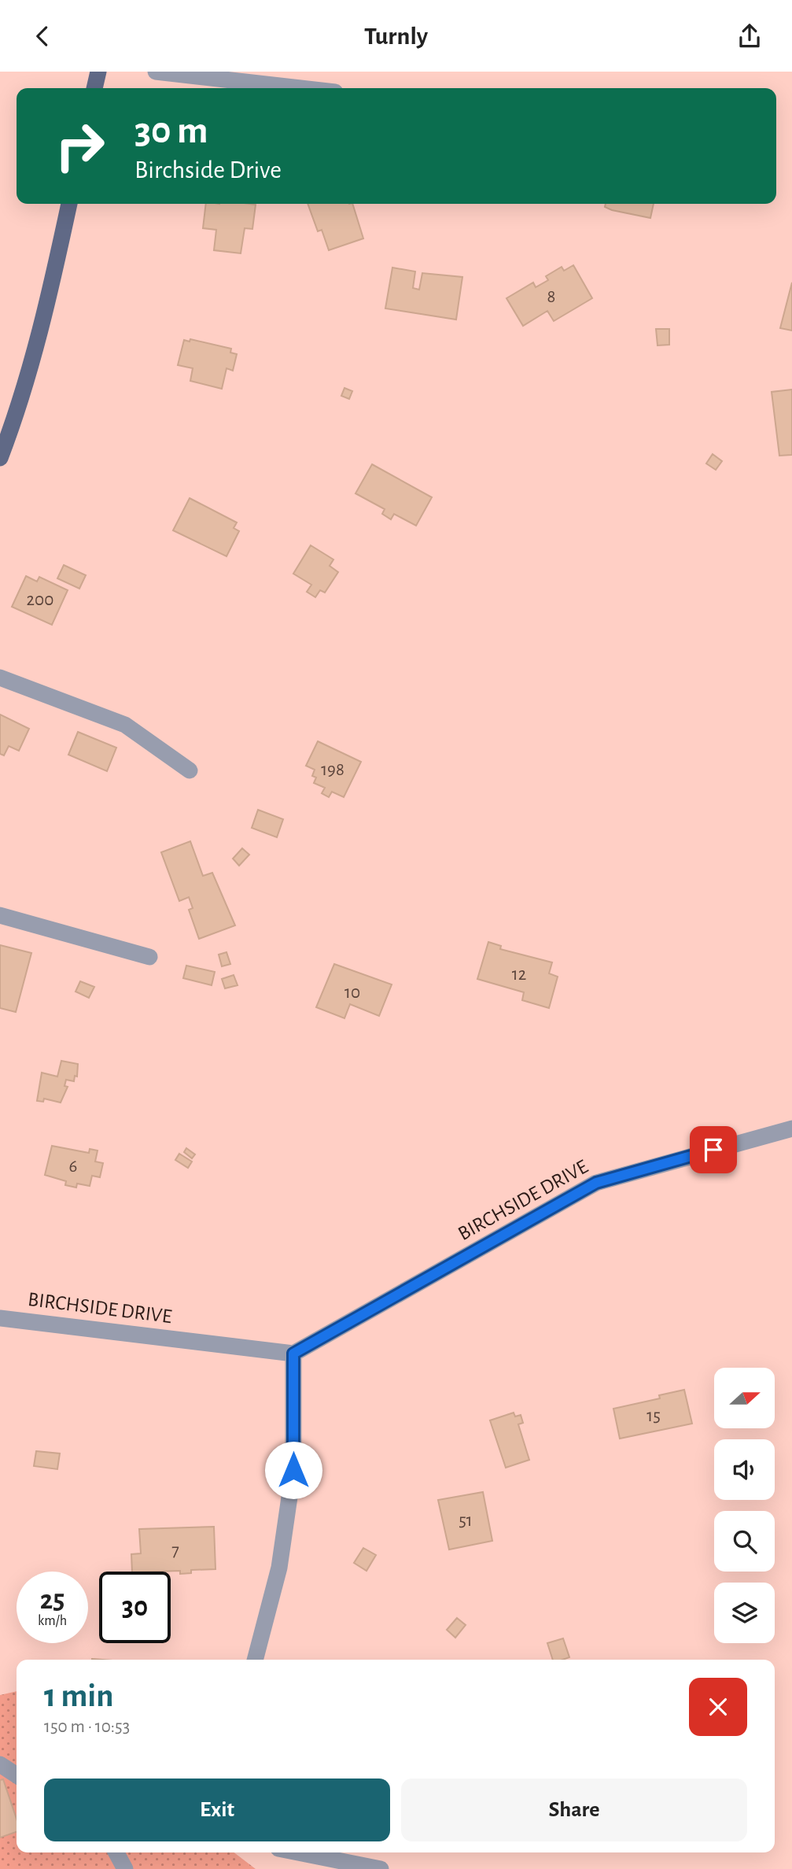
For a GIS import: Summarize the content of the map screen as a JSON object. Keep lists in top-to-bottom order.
{
  "streets": {
    "street": ["BIRCHSIDE DRIVE"]
  },
  "house_numbers": [
    "8",
    "200",
    "198",
    "12",
    "10",
    "6",
    "15",
    "51",
    "7"
  ],
  "north": "right",
  "page": {
    "header": "Turnly",
    "turn": ["30 m", "Birchside Drive"],
    "speed": "25 km/h",
    "limit": "30",
    "heading": ["1 min", "150 m · 10:53"],
    "buttons": ["Exit", "Share"]
  }
}
